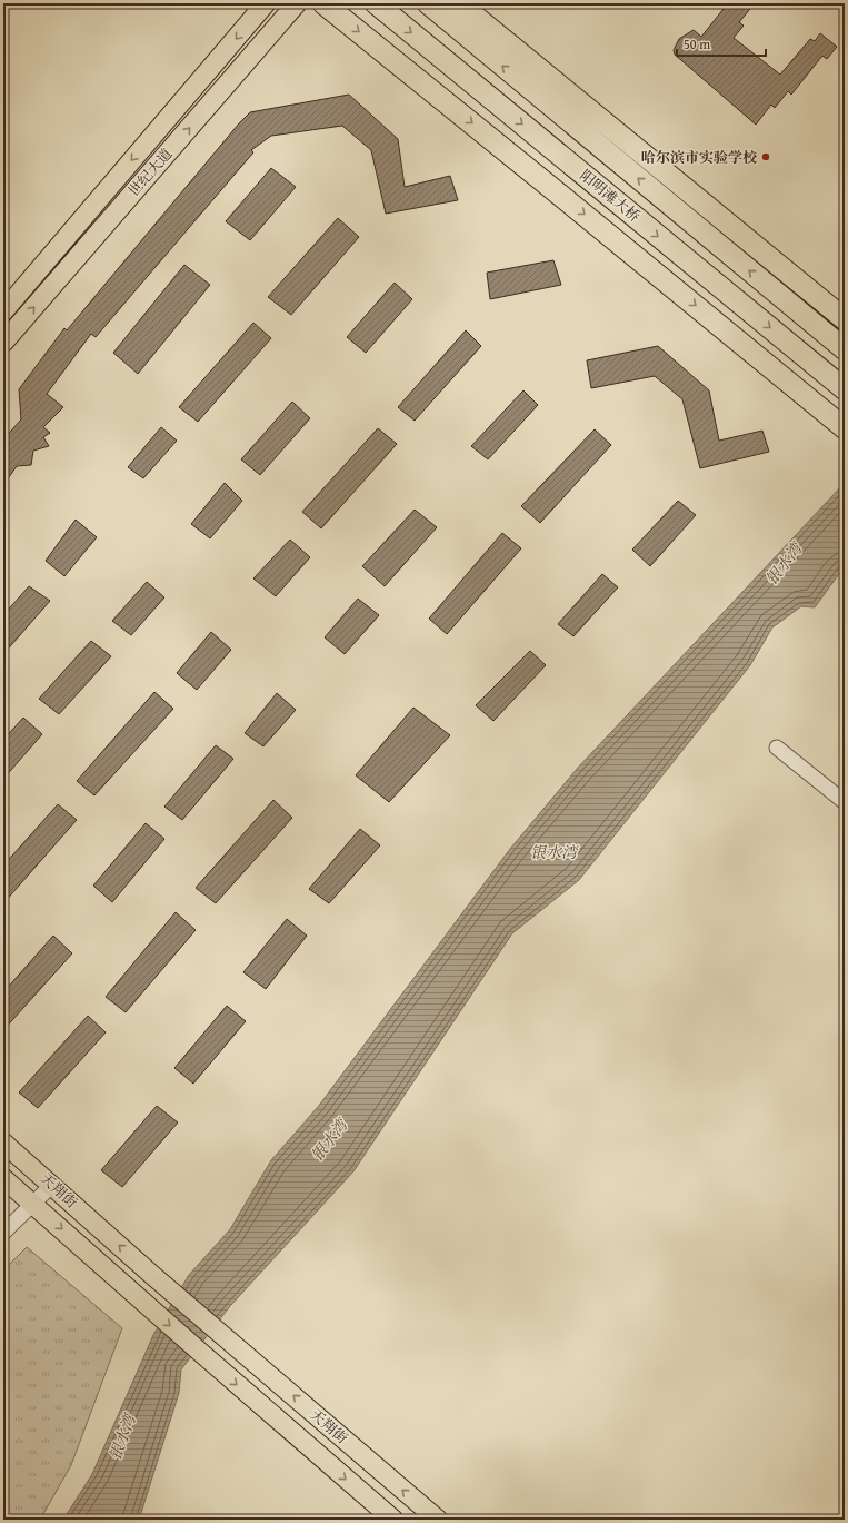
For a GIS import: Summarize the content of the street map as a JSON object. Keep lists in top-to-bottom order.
{
  "streets": {
    "highway": ["阳明滩大桥"],
    "main road": ["世纪大道", "天翔街"]
  },
  "water": ["银水湾"],
  "places": ["哈尔滨市实验学校"],
  "scale_bar": "50 m"
}
